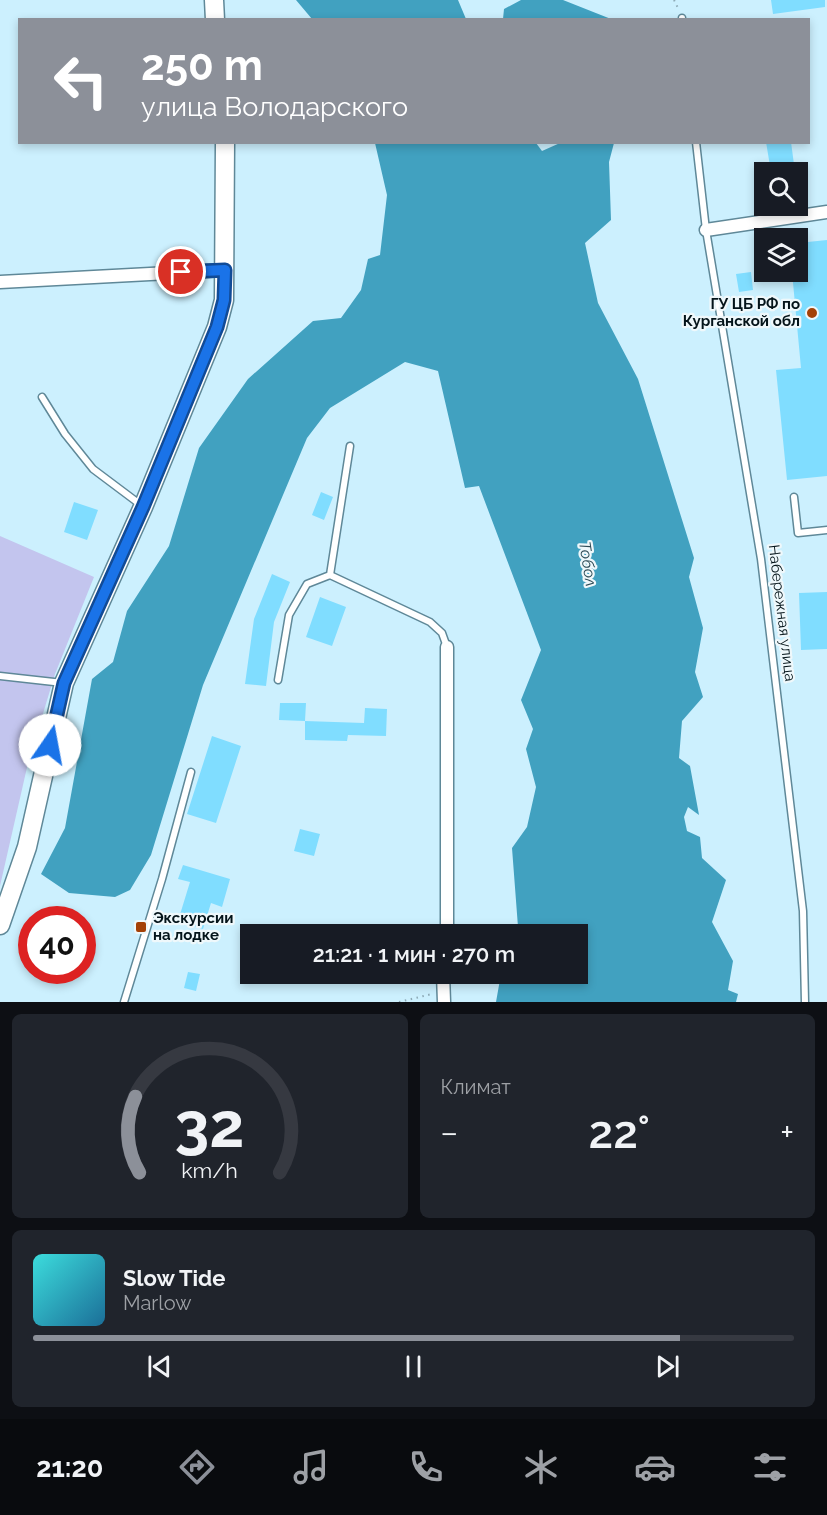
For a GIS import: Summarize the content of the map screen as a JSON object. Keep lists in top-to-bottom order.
{
  "streets": {
    "lane": ["Набережная улица"]
  },
  "water": ["Тобол"],
  "places": {
    "other": ["ГУ ЦБ РФ по Курганской обл"],
    "transit": ["Экскурсии на лодке"]
  },
  "page": {
    "turn": ["250 m", "улица Володарского"],
    "limit": "40",
    "trip": "21:21 · 1 мин · 270 m",
    "tile": "Климат",
    "heat": ["−", "22°", "+"],
    "song": ["Slow Tide", "Marlow"],
    "tabs": "21:20",
    "gauge": ["32", "km/h"]
  }
}
